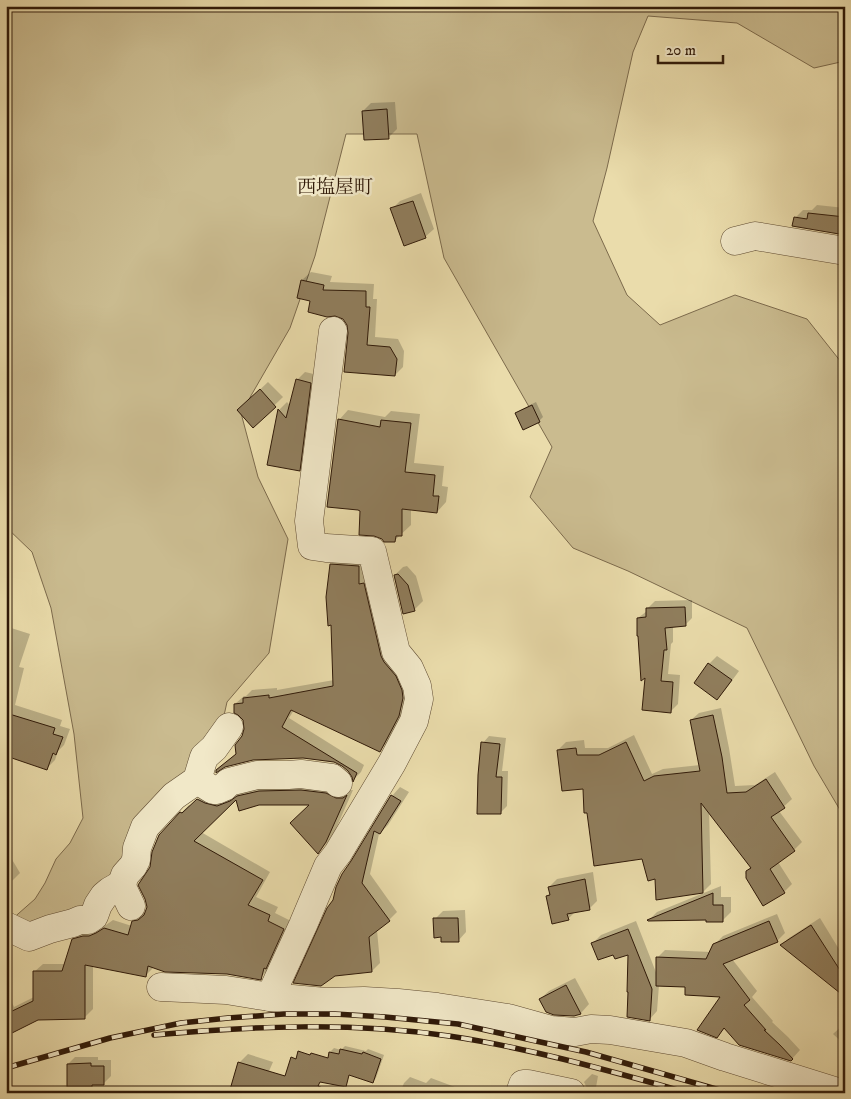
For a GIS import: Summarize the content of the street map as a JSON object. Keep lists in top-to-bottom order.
{
  "districts": ["西塩屋町"],
  "scale_bar": "20 m"
}
